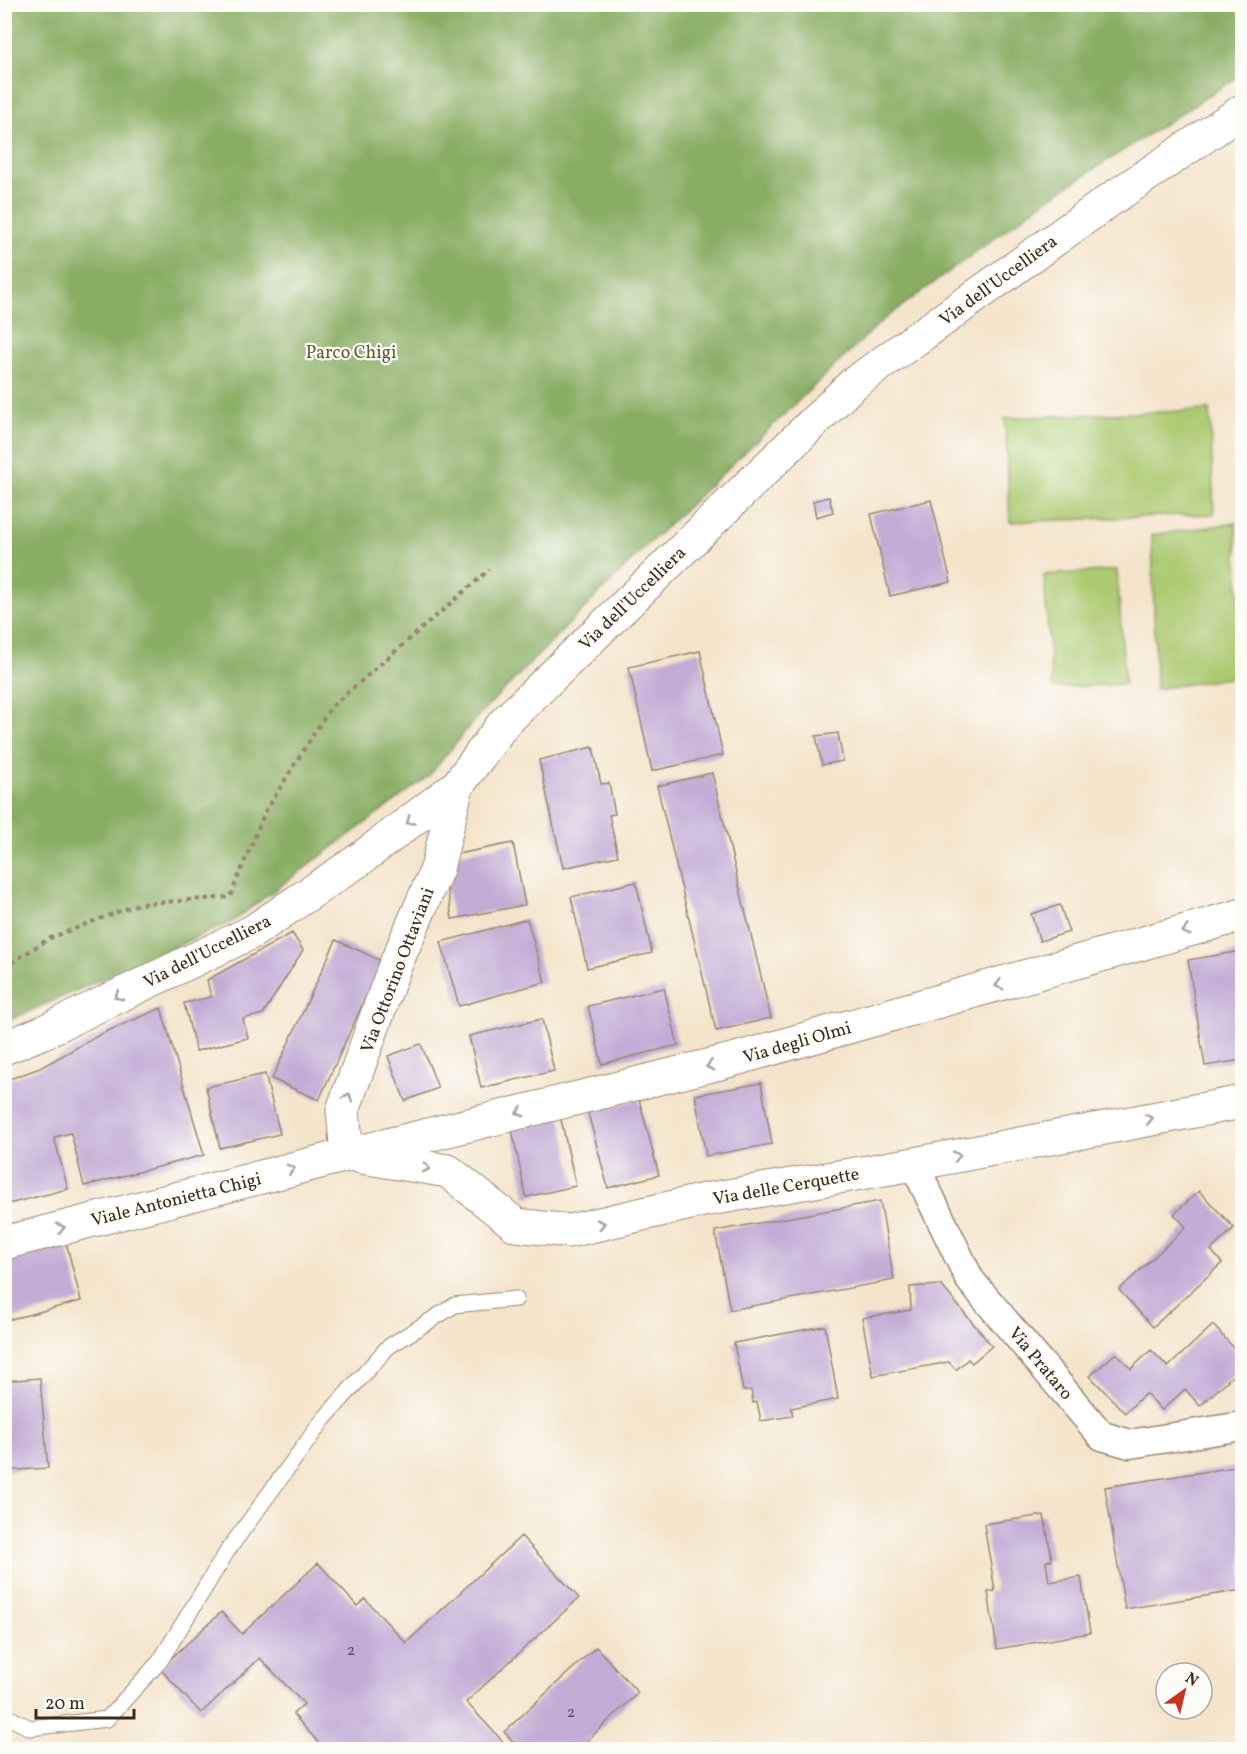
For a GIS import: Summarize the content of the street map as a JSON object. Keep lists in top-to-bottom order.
{
  "streets": {
    "street": [
      "Via dell'Uccelliera",
      "Via Ottorino Ottaviani",
      "Via degli Olmi",
      "Via delle Cerquette",
      "Viale Antonietta Chigi",
      "Via Prataro"
    ]
  },
  "crossings": [
    ["Via dell'Uccelliera", "Via Ottorino Ottaviani"],
    ["Via Ottorino Ottaviani", "Via degli Olmi"],
    ["Via Ottorino Ottaviani", "Via delle Cerquette"],
    ["Via Ottorino Ottaviani", "Viale Antonietta Chigi"],
    ["Via degli Olmi", "Via delle Cerquette"],
    ["Via degli Olmi", "Viale Antonietta Chigi"],
    ["Via delle Cerquette", "Viale Antonietta Chigi"],
    ["Via delle Cerquette", "Via Prataro"]
  ],
  "one_way": [
    "Via Ottorino Ottaviani",
    "Via degli Olmi",
    "Via delle Cerquette",
    "Viale Antonietta Chigi"
  ],
  "parks": ["Parco Chigi"],
  "house_numbers": ["2", "2"],
  "scale_bar": "20 m",
  "north": "top right"
}
